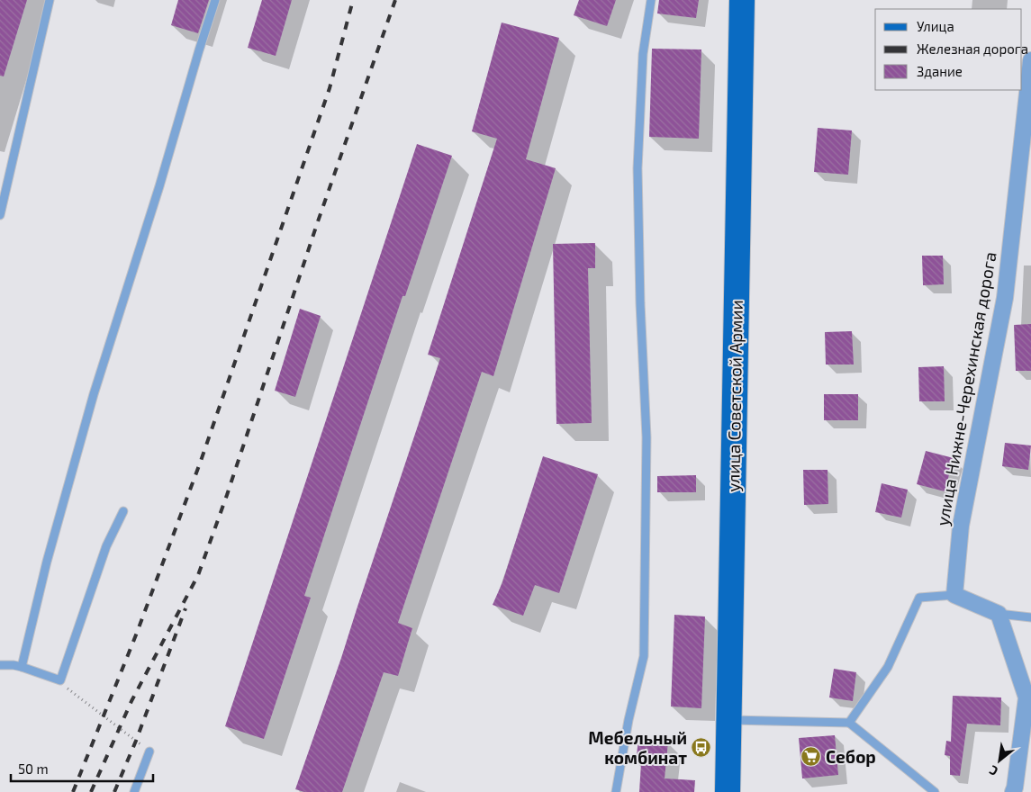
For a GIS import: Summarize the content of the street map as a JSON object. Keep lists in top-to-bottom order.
{
  "streets": {
    "main road": ["улица Советской Армии"],
    "street": ["улица Нижне-Черехинская дорога"]
  },
  "places": {
    "bus stop": ["Мебельный комбинат"],
    "supermarket": ["Себор"]
  },
  "legend": ["Улица", "Железная дорога", "Здание"],
  "scale_bar": "50 m",
  "north": "bottom left"
}
